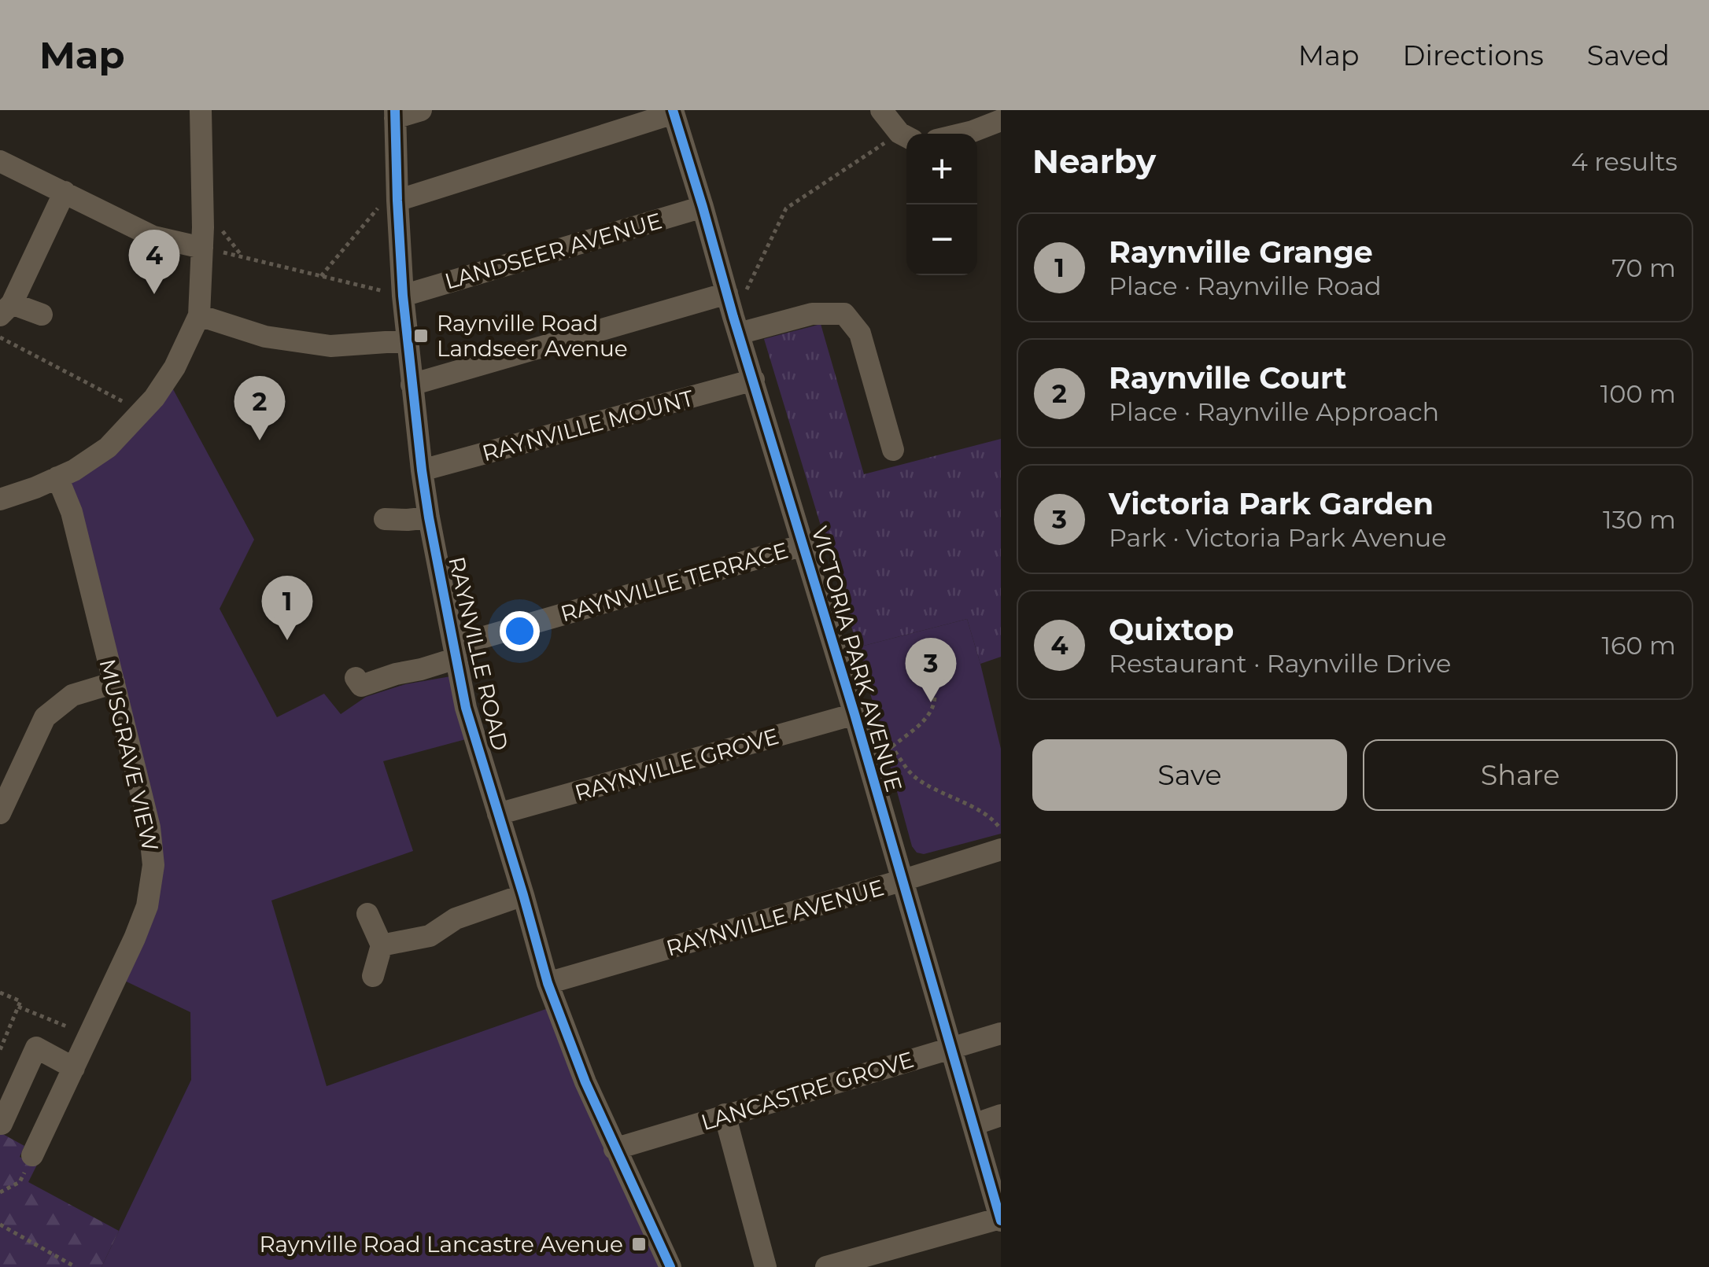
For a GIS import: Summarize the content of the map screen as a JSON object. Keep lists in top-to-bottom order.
{
  "streets": {
    "street": [
      "LANDSEER AVENUE",
      "RAYNVILLE MOUNT",
      "RAYNVILLE TERRACE",
      "RAYNVILLE ROAD",
      "VICTORIA PARK AVENUE",
      "MUSGRAVE VIEW",
      "RAYNVILLE GROVE",
      "RAYNVILLE AVENUE",
      "LANCASTRE GROVE"
    ]
  },
  "crossings": [
    ["LANDSEER AVENUE", "RAYNVILLE ROAD"],
    ["LANDSEER AVENUE", "VICTORIA PARK AVENUE"],
    ["RAYNVILLE MOUNT", "RAYNVILLE ROAD"],
    ["RAYNVILLE MOUNT", "VICTORIA PARK AVENUE"],
    ["RAYNVILLE TERRACE", "RAYNVILLE ROAD"],
    ["RAYNVILLE TERRACE", "VICTORIA PARK AVENUE"],
    ["RAYNVILLE ROAD", "RAYNVILLE GROVE"],
    ["RAYNVILLE ROAD", "RAYNVILLE AVENUE"],
    ["RAYNVILLE ROAD", "LANCASTRE GROVE"],
    ["VICTORIA PARK AVENUE", "RAYNVILLE GROVE"],
    ["VICTORIA PARK AVENUE", "RAYNVILLE AVENUE"],
    ["VICTORIA PARK AVENUE", "LANCASTRE GROVE"]
  ],
  "places": {
    "transit": ["Raynville Road Landseer Avenue", "Raynville Road Lancastre Avenue"]
  },
  "page": {
    "header": "Map",
    "nav": ["Map", "Directions", "Saved"],
    "heading": ["Nearby", "4 results"],
    "map_buttons": ["+", "−"],
    "list": [
      {
        "mark": "1",
        "name": "Raynville Grange",
        "note": "Place · Raynville Road",
        "value": "70 m"
      },
      {
        "mark": "2",
        "name": "Raynville Court",
        "note": "Place · Raynville Approach",
        "value": "100 m"
      },
      {
        "mark": "3",
        "name": "Victoria Park Garden",
        "note": "Park · Victoria Park Avenue",
        "value": "130 m"
      },
      {
        "mark": "4",
        "name": "Quixtop",
        "note": "Restaurant · Raynville Drive",
        "value": "160 m"
      }
    ],
    "pins": [
      "4",
      "2",
      "1",
      "3"
    ],
    "buttons": ["Save", "Share"]
  }
}
